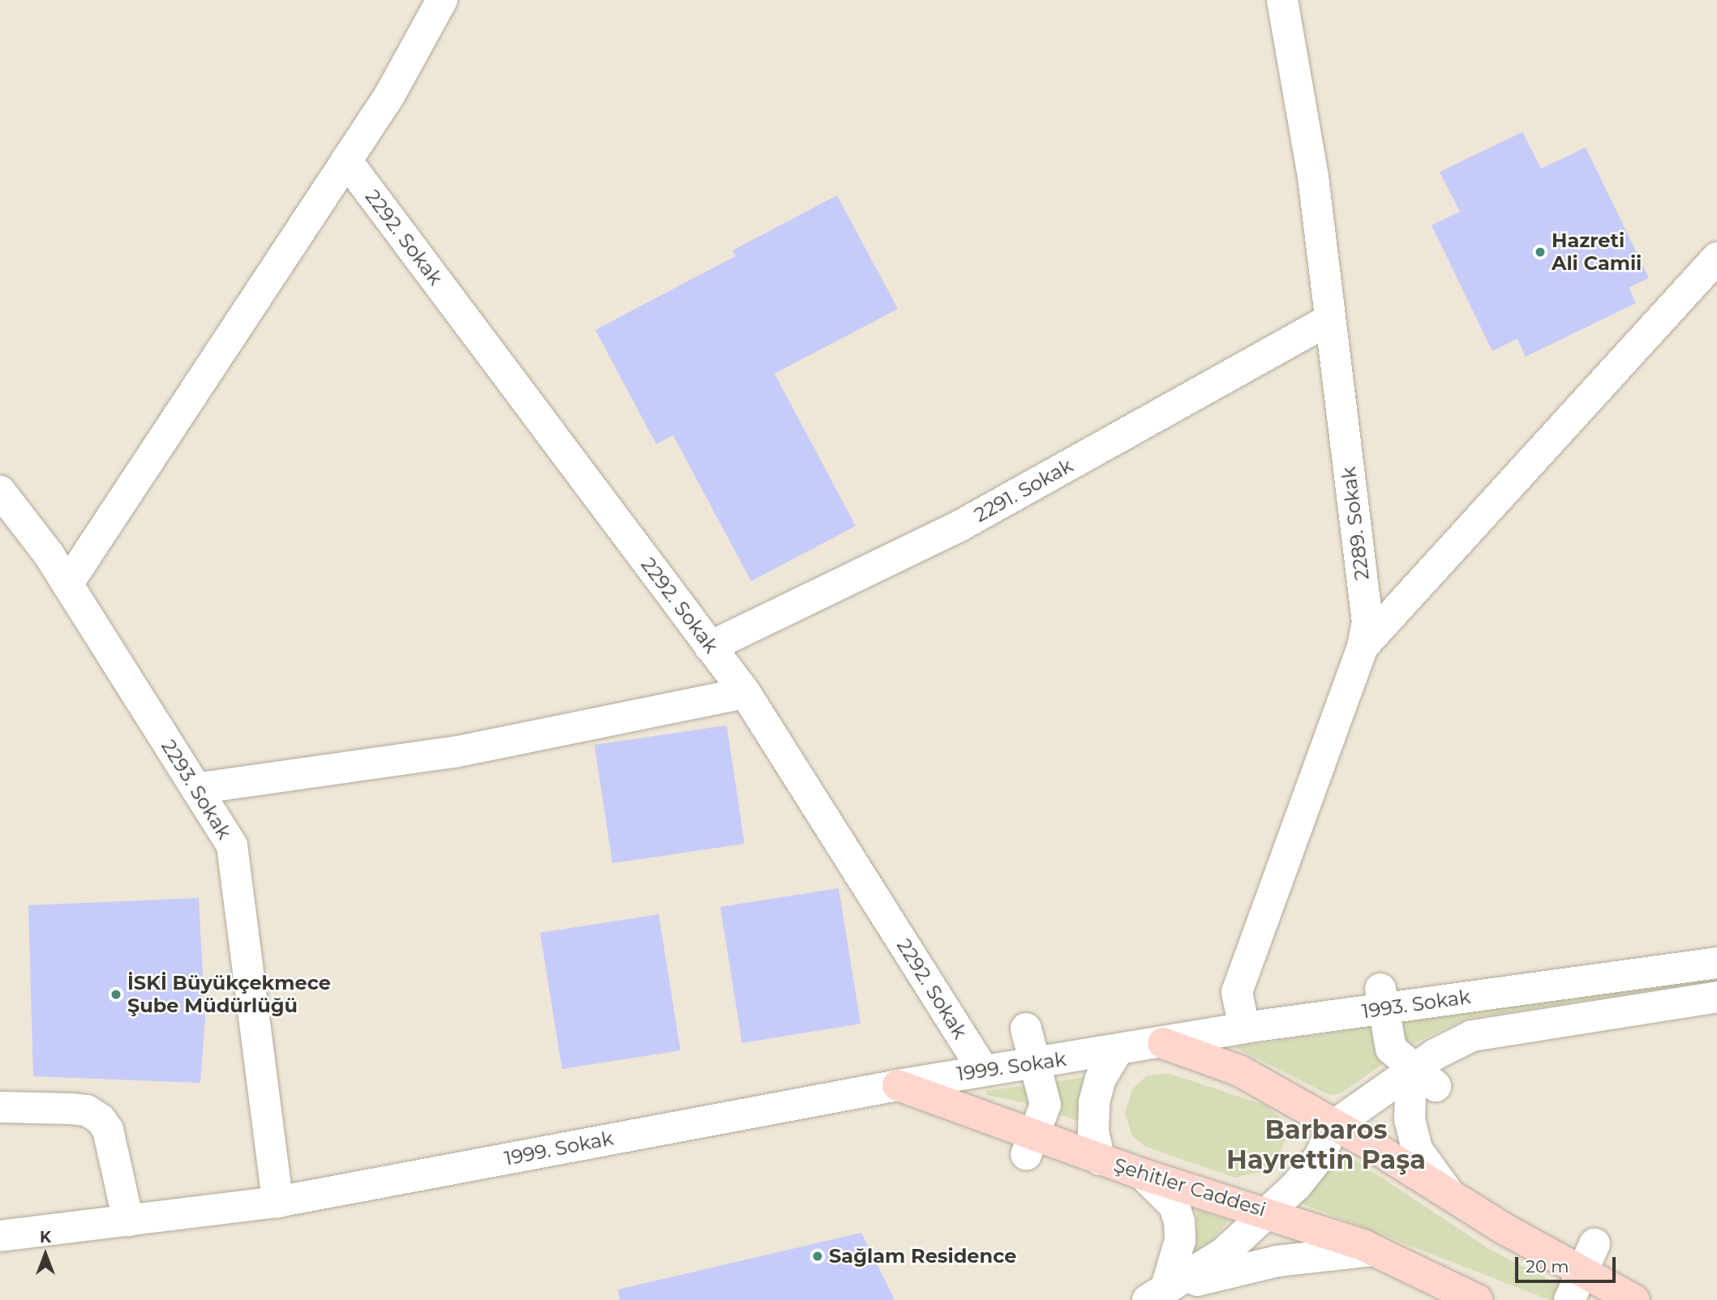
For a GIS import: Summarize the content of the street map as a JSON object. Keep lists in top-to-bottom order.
{
  "streets": {
    "main road": ["Şehitler Caddesi"],
    "street": [
      "2292. Sokak",
      "2291. Sokak",
      "2289. Sokak",
      "2293. Sokak",
      "1993. Sokak",
      "1999. Sokak"
    ]
  },
  "crossings": [
    ["2292. Sokak", "2291. Sokak"],
    ["2292. Sokak", "1999. Sokak"],
    ["2291. Sokak", "2289. Sokak"],
    ["2289. Sokak", "1993. Sokak"],
    ["2293. Sokak", "1999. Sokak"],
    ["1993. Sokak", "1999. Sokak"],
    ["1999. Sokak", "Şehitler Caddesi"]
  ],
  "districts": ["Barbaros Hayrettin Paşa"],
  "places": ["Hazreti Ali Camii", "İSKİ Büyükçekmece Şube Müdürlüğü", "Sağlam Residence"],
  "scale_bar": "20 m",
  "north": "top"
}
